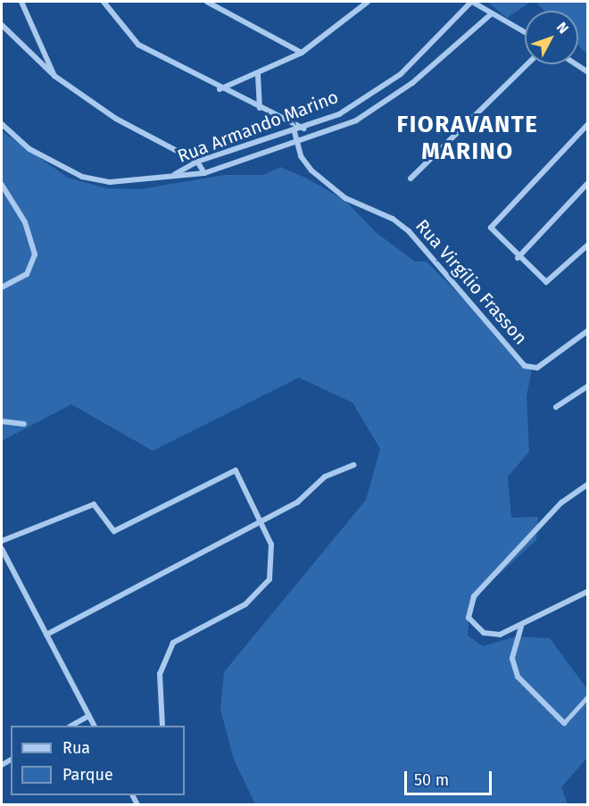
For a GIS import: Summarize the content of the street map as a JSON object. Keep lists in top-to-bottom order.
{
  "streets": {
    "street": ["Rua Armando Marino", "Rua Virgílio Frasson"]
  },
  "crossings": [
    ["Rua Armando Marino", "Rua Virgílio Frasson"]
  ],
  "districts": ["FIORAVANTE MARINO"],
  "legend": ["Rua", "Parque"],
  "scale_bar": "50 m",
  "north": "top right"
}
